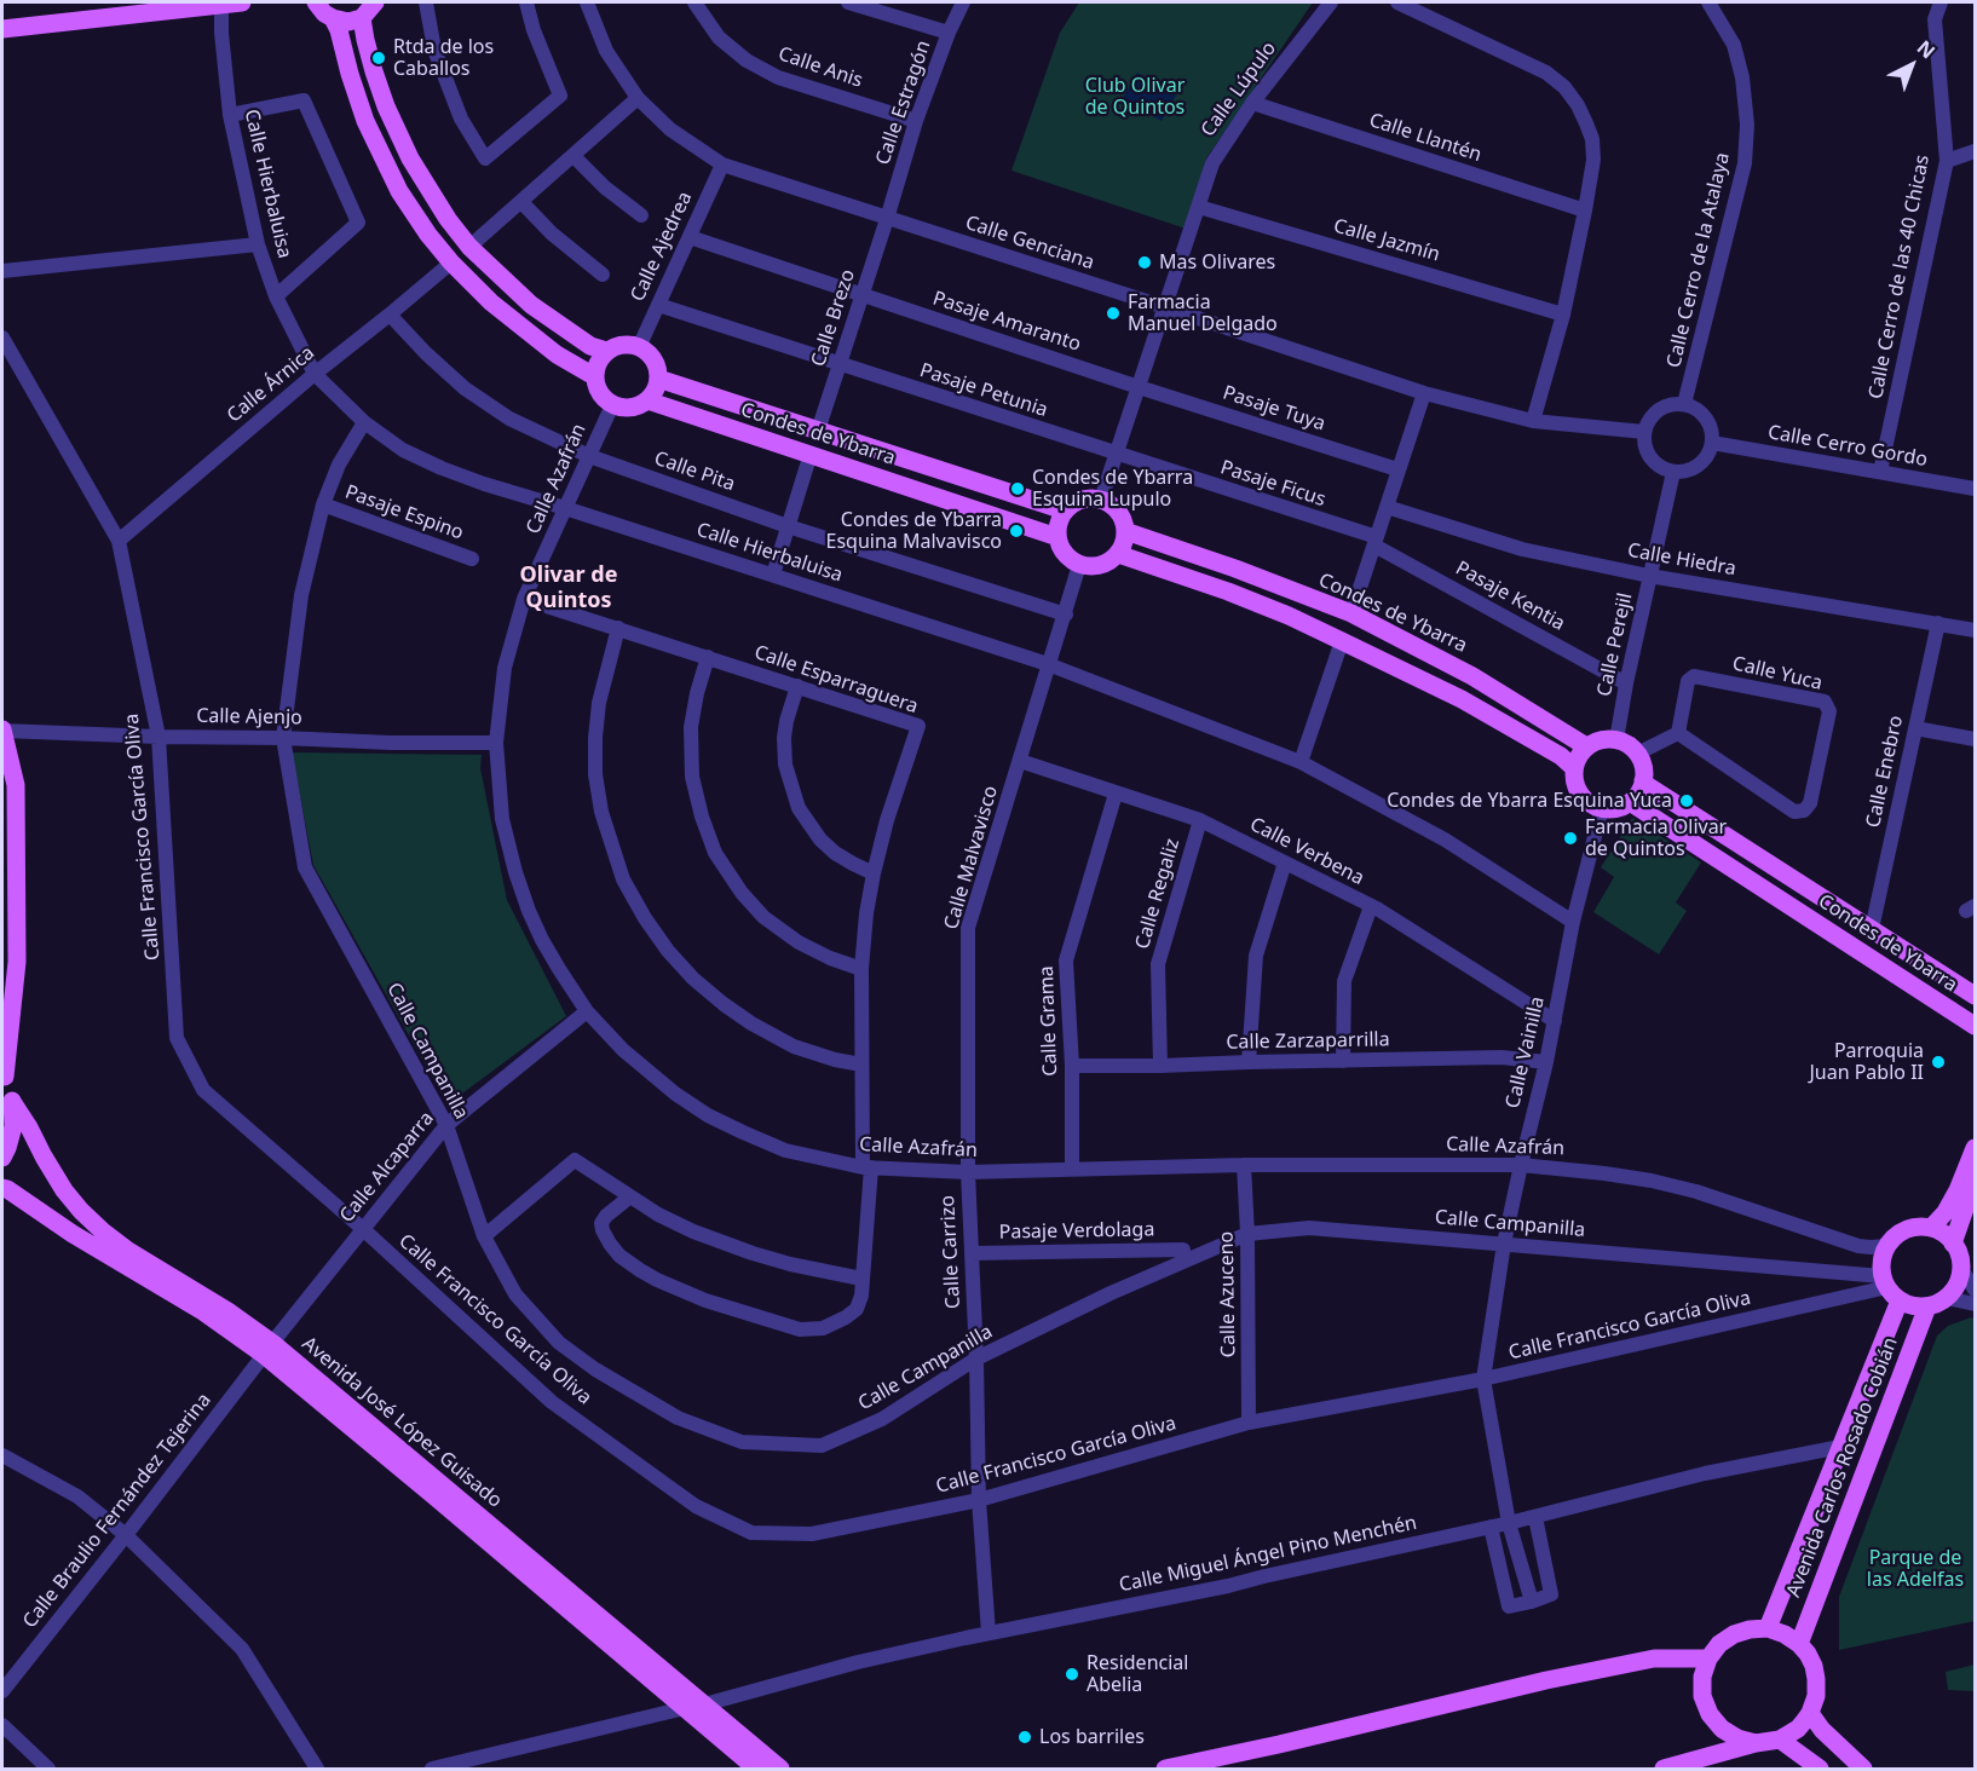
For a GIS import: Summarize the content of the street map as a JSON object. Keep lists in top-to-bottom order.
{
  "streets": {
    "main road": ["Condes de Ybarra", "Avenida José López Guisado", "Avenida Carlos Rosado Cobián"],
    "street": [
      "Calle Anis",
      "Calle Lúpulo",
      "Calle Estragón",
      "Calle Llantén",
      "Calle Hierbaluisa",
      "Calle Jazmín",
      "Calle Genciana",
      "Calle Ajedrea",
      "Calle Cerro de la Atalaya",
      "Calle Cerro de las 40 Chicas",
      "Calle Brezo",
      "Pasaje Amaranto",
      "Calle Árnica",
      "Pasaje Petunia",
      "Pasaje Tuya",
      "Calle Cerro Gordo",
      "Calle Pita",
      "Calle Azafrán",
      "Pasaje Ficus",
      "Pasaje Espino",
      "Calle Hiedra",
      "Pasaje Kentia",
      "Calle Perejil",
      "Calle Yuca",
      "Calle Esparraguera",
      "Calle Ajenjo",
      "Calle Enebro",
      "Calle Francisco García Oliva",
      "Calle Verbena",
      "Calle Malvavisco",
      "Calle Regaliz",
      "Calle Grama",
      "Calle Zarzaparrilla",
      "Calle Campanilla",
      "Calle Vainilla",
      "Calle Alcaparra",
      "Pasaje Verdolaga",
      "Calle Carrizo",
      "Calle Azuceno",
      "Calle Braulio Fernández Tejerina",
      "Calle Miguel Ángel Pino Menchén"
    ]
  },
  "crossings": [
    ["Calle Anis", "Calle Estragón"],
    ["Calle Lúpulo", "Calle Llantén"],
    ["Calle Lúpulo", "Calle Jazmín"],
    ["Calle Lúpulo", "Calle Genciana"],
    ["Calle Lúpulo", "Pasaje Amaranto"],
    ["Calle Lúpulo", "Pasaje Petunia"],
    ["Calle Lúpulo", "Pasaje Tuya"],
    ["Calle Lúpulo", "Condes de Ybarra"],
    ["Calle Lúpulo", "Pasaje Ficus"],
    ["Calle Lúpulo", "Calle Malvavisco"],
    ["Calle Estragón", "Calle Genciana"],
    ["Calle Estragón", "Calle Brezo"],
    ["Calle Hierbaluisa", "Calle Árnica"],
    ["Calle Hierbaluisa", "Calle Azafrán"],
    ["Calle Hierbaluisa", "Calle Malvavisco"],
    ["Calle Hierbaluisa", "Calle Campanilla"],
    ["Calle Hierbaluisa", "Calle Vainilla"],
    ["Calle Genciana", "Calle Ajedrea"],
    ["Calle Genciana", "Calle Cerro de la Atalaya"],
    ["Calle Genciana", "Calle Brezo"],
    ["Calle Genciana", "Calle Cerro Gordo"],
    ["Calle Genciana", "Calle Perejil"],
    ["Calle Ajedrea", "Pasaje Amaranto"],
    ["Calle Ajedrea", "Pasaje Petunia"],
    ["Calle Ajedrea", "Condes de Ybarra"],
    ["Calle Ajedrea", "Calle Azafrán"],
    ["Calle Cerro de la Atalaya", "Calle Cerro Gordo"],
    ["Calle Cerro de la Atalaya", "Calle Perejil"],
    ["Calle Cerro de las 40 Chicas", "Calle Cerro Gordo"],
    ["Calle Brezo", "Pasaje Amaranto"],
    ["Calle Brezo", "Pasaje Petunia"],
    ["Calle Brezo", "Condes de Ybarra"],
    ["Pasaje Amaranto", "Pasaje Tuya"],
    ["Calle Árnica", "Calle Pita"],
    ["Calle Árnica", "Calle Francisco García Oliva"],
    ["Pasaje Petunia", "Pasaje Ficus"],
    ["Condes de Ybarra", "Calle Azafrán"],
    ["Condes de Ybarra", "Calle Perejil"],
    ["Condes de Ybarra", "Calle Enebro"],
    ["Condes de Ybarra", "Calle Malvavisco"],
    ["Condes de Ybarra", "Calle Vainilla"],
    ["Calle Cerro Gordo", "Calle Perejil"],
    ["Calle Pita", "Calle Azafrán"],
    ["Calle Pita", "Calle Malvavisco"],
    ["Calle Azafrán", "Calle Esparraguera"],
    ["Calle Azafrán", "Calle Ajenjo"],
    ["Calle Azafrán", "Calle Francisco García Oliva"],
    ["Calle Azafrán", "Calle Malvavisco"],
    ["Calle Azafrán", "Calle Grama"],
    ["Calle Azafrán", "Calle Campanilla"],
    ["Calle Azafrán", "Calle Vainilla"],
    ["Calle Azafrán", "Calle Alcaparra"],
    ["Calle Azafrán", "Calle Carrizo"],
    ["Calle Azafrán", "Calle Azuceno"],
    ["Calle Azafrán", "Avenida Carlos Rosado Cobián"],
    ["Pasaje Ficus", "Pasaje Kentia"],
    ["Pasaje Espino", "Calle Campanilla"],
    ["Calle Hiedra", "Calle Perejil"],
    ["Calle Hiedra", "Calle Enebro"],
    ["Pasaje Kentia", "Calle Perejil"],
    ["Calle Perejil", "Calle Vainilla"],
    ["Calle Ajenjo", "Calle Francisco García Oliva"],
    ["Calle Ajenjo", "Calle Campanilla"],
    ["Calle Francisco García Oliva", "Calle Campanilla"],
    ["Calle Francisco García Oliva", "Calle Vainilla"],
    ["Calle Francisco García Oliva", "Calle Alcaparra"],
    ["Calle Francisco García Oliva", "Calle Carrizo"],
    ["Calle Francisco García Oliva", "Calle Azuceno"],
    ["Calle Francisco García Oliva", "Avenida Carlos Rosado Cobián"],
    ["Calle Verbena", "Calle Malvavisco"],
    ["Calle Verbena", "Calle Regaliz"],
    ["Calle Verbena", "Calle Grama"],
    ["Calle Verbena", "Calle Vainilla"],
    ["Calle Malvavisco", "Calle Carrizo"],
    ["Calle Regaliz", "Calle Zarzaparrilla"],
    ["Calle Grama", "Calle Zarzaparrilla"],
    ["Calle Zarzaparrilla", "Calle Vainilla"],
    ["Calle Campanilla", "Calle Vainilla"],
    ["Calle Campanilla", "Calle Alcaparra"],
    ["Calle Campanilla", "Calle Carrizo"],
    ["Calle Campanilla", "Calle Azuceno"],
    ["Calle Campanilla", "Avenida Carlos Rosado Cobián"],
    ["Calle Vainilla", "Calle Miguel Ángel Pino Menchén"],
    ["Calle Alcaparra", "Avenida José López Guisado"],
    ["Calle Alcaparra", "Calle Braulio Fernández Tejerina"],
    ["Pasaje Verdolaga", "Calle Carrizo"],
    ["Calle Carrizo", "Calle Miguel Ángel Pino Menchén"],
    ["Avenida José López Guisado", "Calle Braulio Fernández Tejerina"],
    ["Avenida José López Guisado", "Calle Miguel Ángel Pino Menchén"],
    ["Avenida Carlos Rosado Cobián", "Calle Miguel Ángel Pino Menchén"]
  ],
  "districts": ["Olivar de Quintos"],
  "parks": ["Club Olivar de Quintos", "Parque de las Adelfas"],
  "places": [
    "Rtda de los Caballos",
    "Mas Olivares",
    "Farmacia Manuel Delgado",
    "Condes de Ybarra Esquina Lupulo",
    "Condes de Ybarra Esquina Malvavisco",
    "Condes de Ybarra Esquina Yuca",
    "Farmacia Olivar de Quintos",
    "Parroquia Juan Pablo II",
    "Residencial Abelia",
    "Los barriles"
  ],
  "north": "top right"
}
